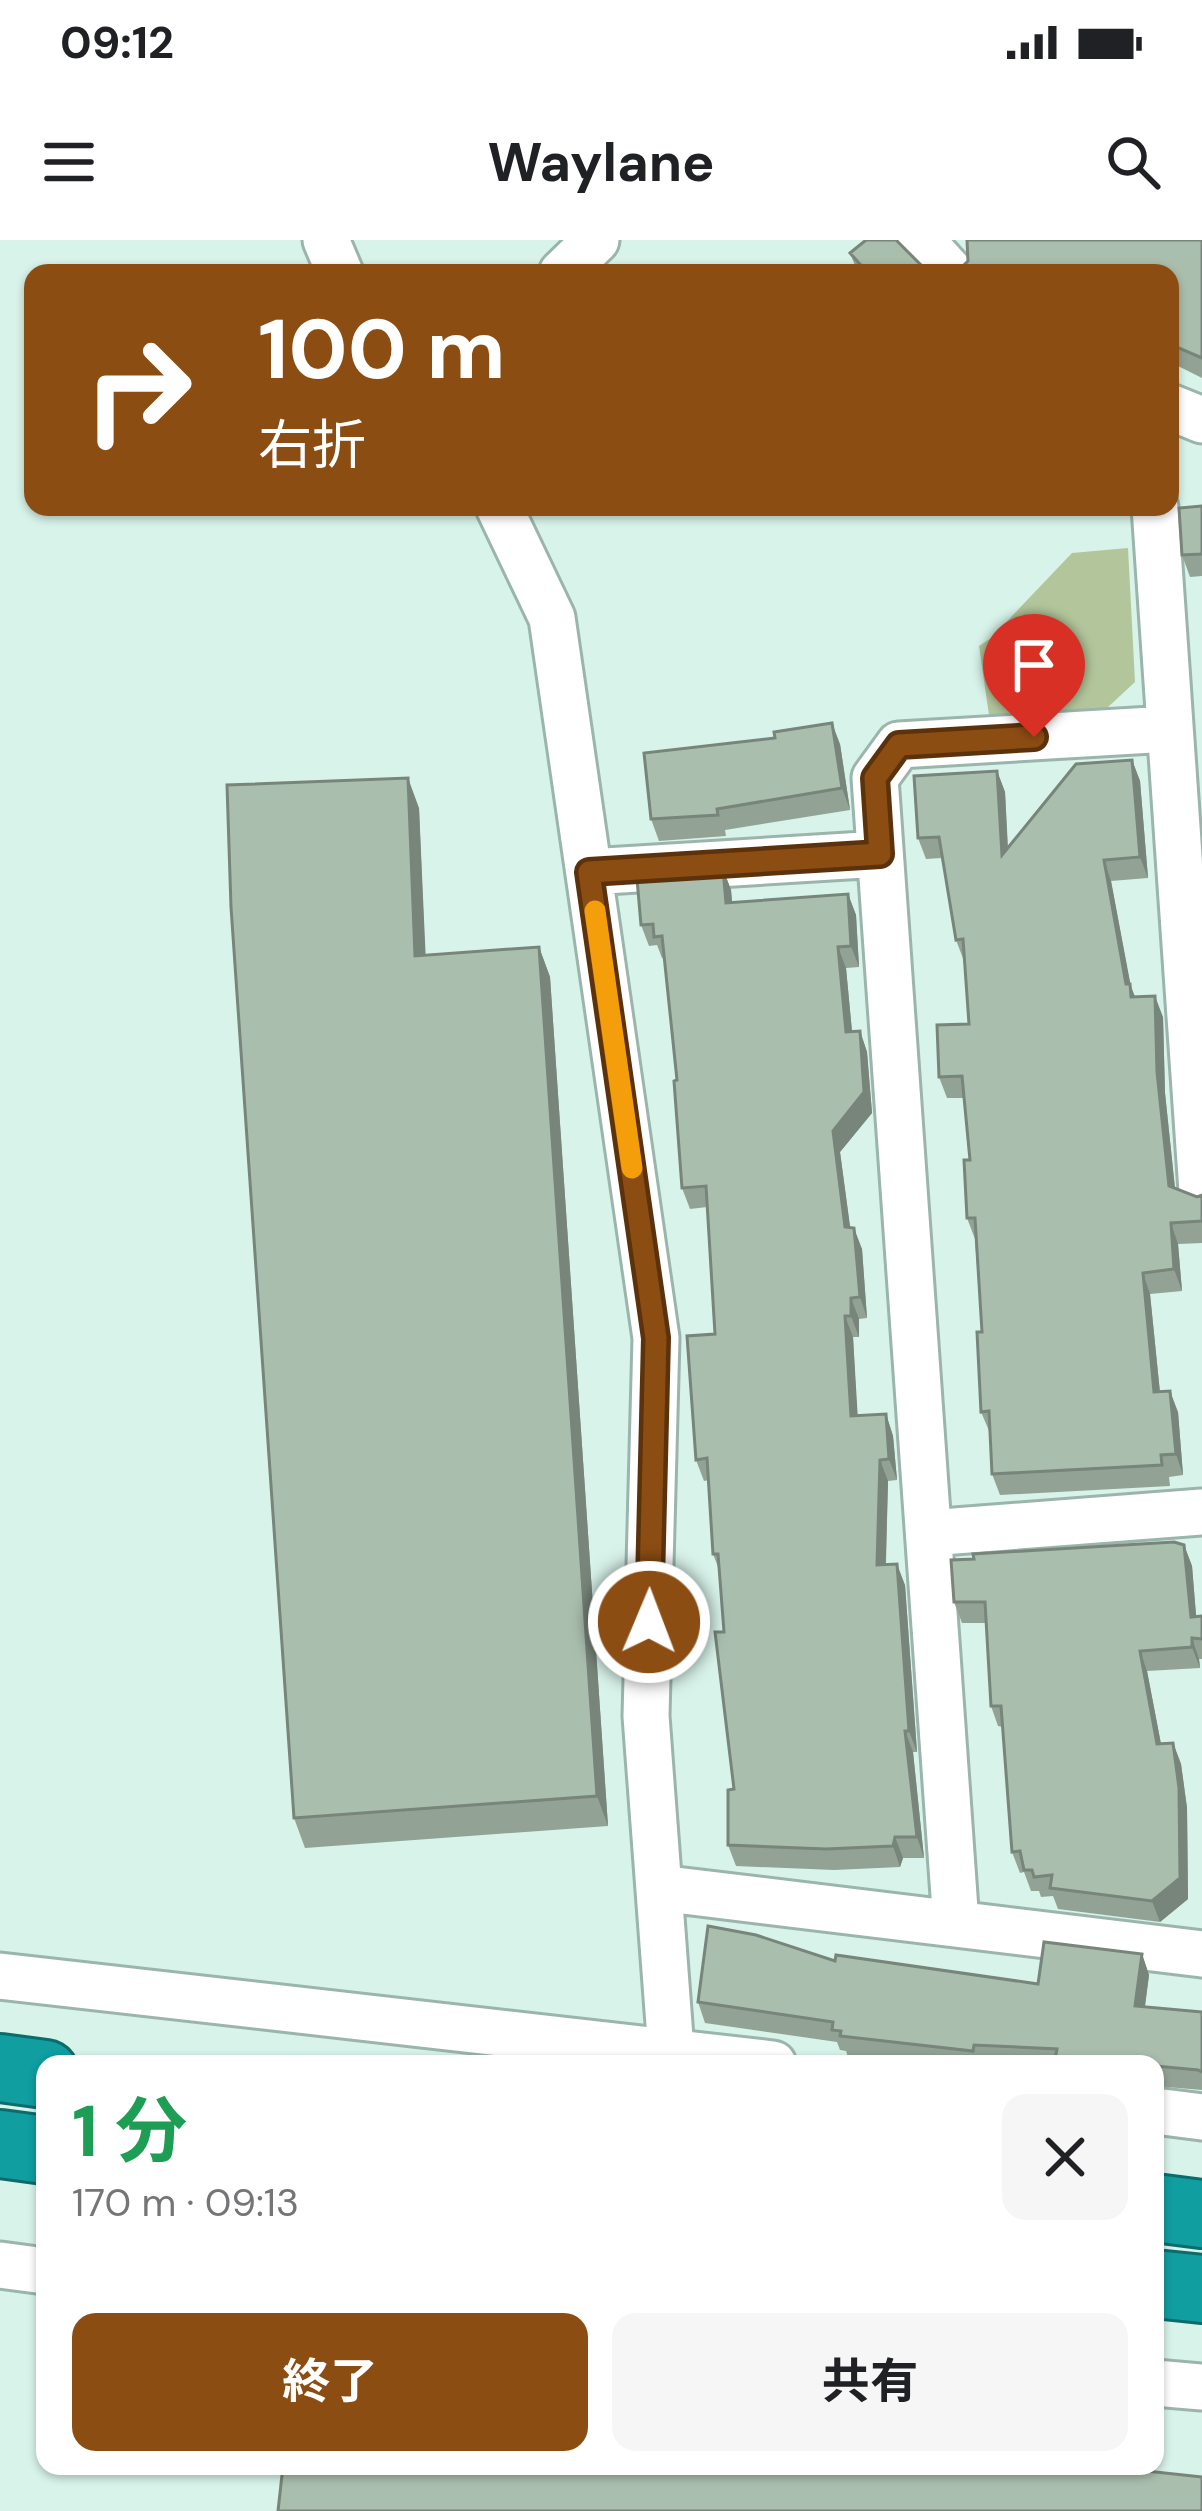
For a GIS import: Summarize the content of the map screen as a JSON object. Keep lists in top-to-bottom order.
{
  "page": {
    "status": "09:12",
    "header": "Waylane",
    "turn": ["100 m", "右折"],
    "heading": ["1 分", "170 m · 09:13"],
    "buttons": ["終了", "共有"]
  }
}
